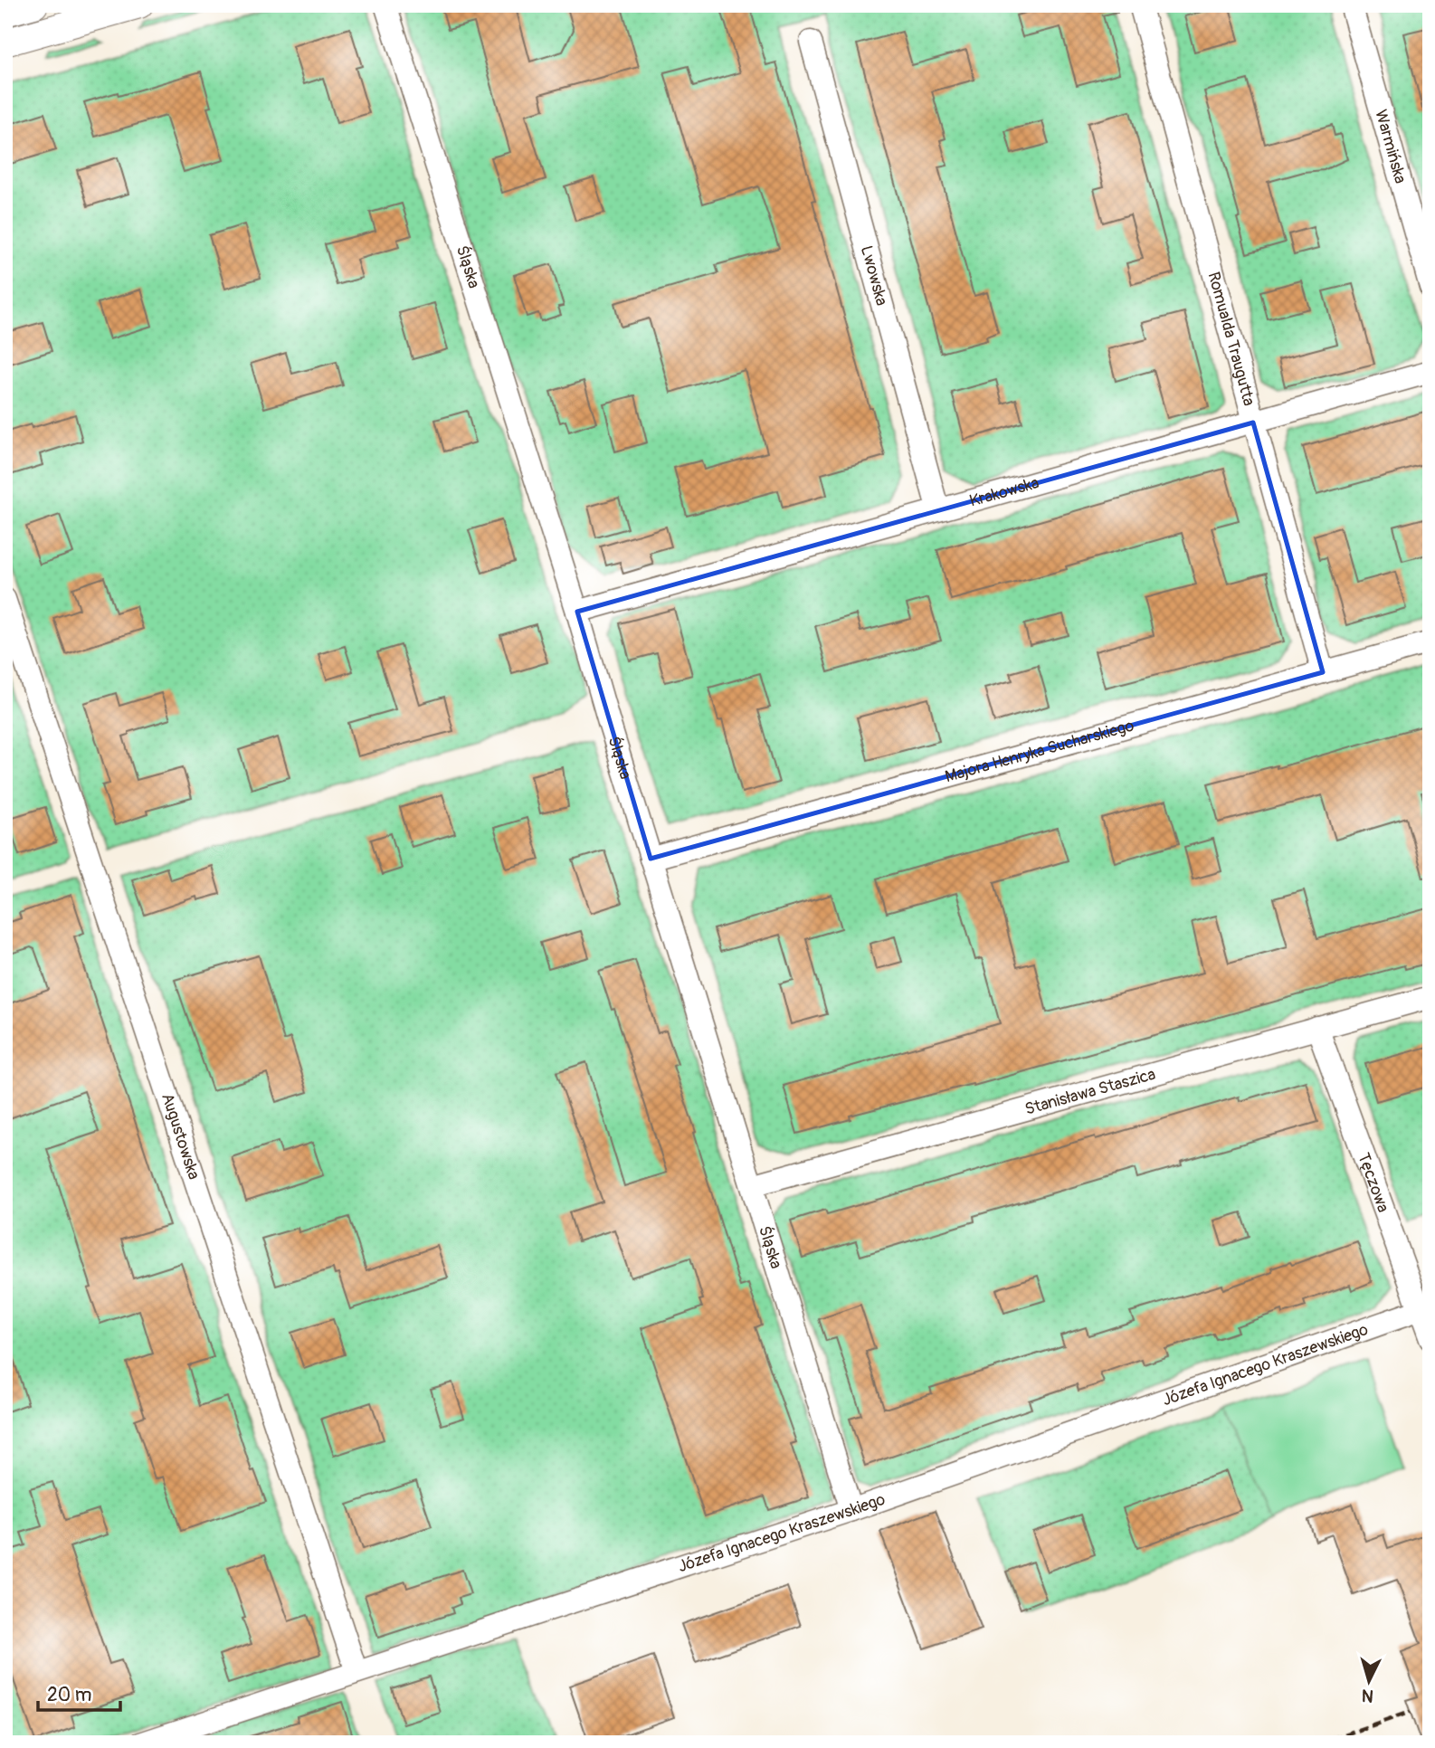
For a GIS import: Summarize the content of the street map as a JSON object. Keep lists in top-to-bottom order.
{
  "streets": {
    "street": [
      "Warmińska",
      "Śląska",
      "Lwowska",
      "Romualda Traugutta",
      "Krakowska",
      "Majora Henryka Sucharskiego",
      "Stanisława Staszica",
      "Augustowska",
      "Tęczowa",
      "Józefa Ignacego Kraszewskiego"
    ]
  },
  "crossings": [
    ["Śląska", "Krakowska"],
    ["Śląska", "Majora Henryka Sucharskiego"],
    ["Śląska", "Stanisława Staszica"],
    ["Śląska", "Józefa Ignacego Kraszewskiego"],
    ["Lwowska", "Krakowska"],
    ["Romualda Traugutta", "Krakowska"],
    ["Romualda Traugutta", "Majora Henryka Sucharskiego"],
    ["Stanisława Staszica", "Tęczowa"],
    ["Augustowska", "Józefa Ignacego Kraszewskiego"],
    ["Tęczowa", "Józefa Ignacego Kraszewskiego"]
  ],
  "scale_bar": "20 m",
  "north": "bottom"
}
